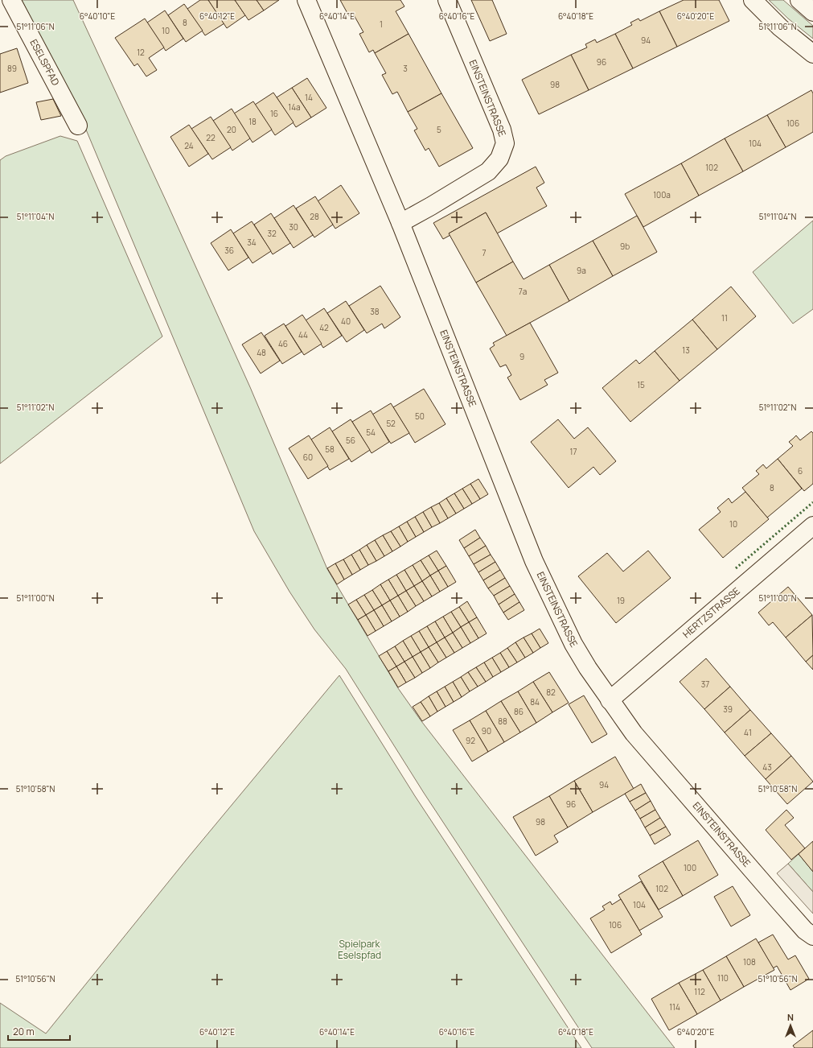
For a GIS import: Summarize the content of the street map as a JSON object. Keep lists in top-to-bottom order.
{
  "streets": {
    "street": ["ESELSPFAD", "EINSTEINSTRASSE", "HERTZSTRASSE"]
  },
  "crossings": [
    ["EINSTEINSTRASSE", "HERTZSTRASSE"]
  ],
  "parks": ["Spielpark Eselspfad"],
  "house_numbers": [
    "8",
    "1",
    "10",
    "94",
    "12",
    "96",
    "89",
    "3",
    "98",
    "14",
    "14a",
    "16",
    "18",
    "106",
    "20",
    "5",
    "22",
    "104",
    "24",
    "102",
    "100a",
    "28",
    "30",
    "32",
    "34",
    "9b",
    "36",
    "7",
    "9a",
    "7a",
    "38",
    "11",
    "40",
    "42",
    "44",
    "46",
    "13",
    "48",
    "9",
    "15",
    "50",
    "52",
    "54",
    "56",
    "58",
    "17",
    "60",
    "6",
    "8",
    "10",
    "19",
    "37",
    "82",
    "84",
    "39",
    "86",
    "88",
    "90",
    "41",
    "92",
    "43",
    "94",
    "96",
    "98",
    "100",
    "102",
    "104",
    "106",
    "108",
    "110",
    "112",
    "114"
  ],
  "scale_bar": "20 m",
  "north": "top",
  "coordinates": [
    "6°40'10\"E",
    "6°40'12\"E",
    "6°40'14\"E",
    "6°40'16\"E",
    "6°40'18\"E",
    "6°40'20\"E",
    "51°11'06\"N",
    "51°11'04\"N",
    "51°11'02\"N",
    "51°11'00\"N",
    "51°10'58\"N",
    "51°10'56\"N"
  ]
}
